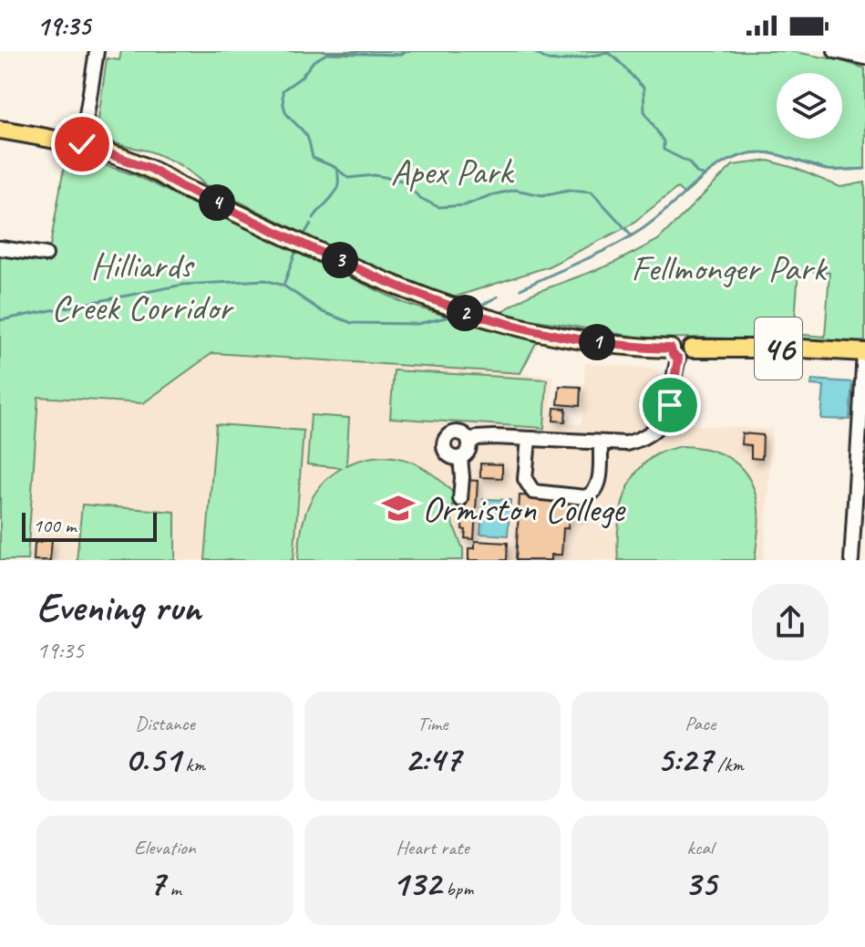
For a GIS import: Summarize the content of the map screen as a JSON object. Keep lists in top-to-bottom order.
{
  "streets": {
    "main road": ["46"]
  },
  "parks": ["Apex Park", "Hilliards Creek Corridor", "Fellmonger Park"],
  "places": {
    "school or university": ["Ormiston College"]
  },
  "scale_bar": "100 m",
  "page": {
    "status": "19:35",
    "pins": [
      "4",
      "3",
      "2",
      "1"
    ],
    "scale": "100 m",
    "heading": ["Evening run", "19:35"],
    "stats": [
      ["Distance", "0.51 km"],
      ["Time", "2:47"],
      ["Pace", "5:27 /km"],
      ["Elevation", "7 m"],
      ["Heart rate", "132 bpm"],
      ["kcal", "35"]
    ]
  }
}
